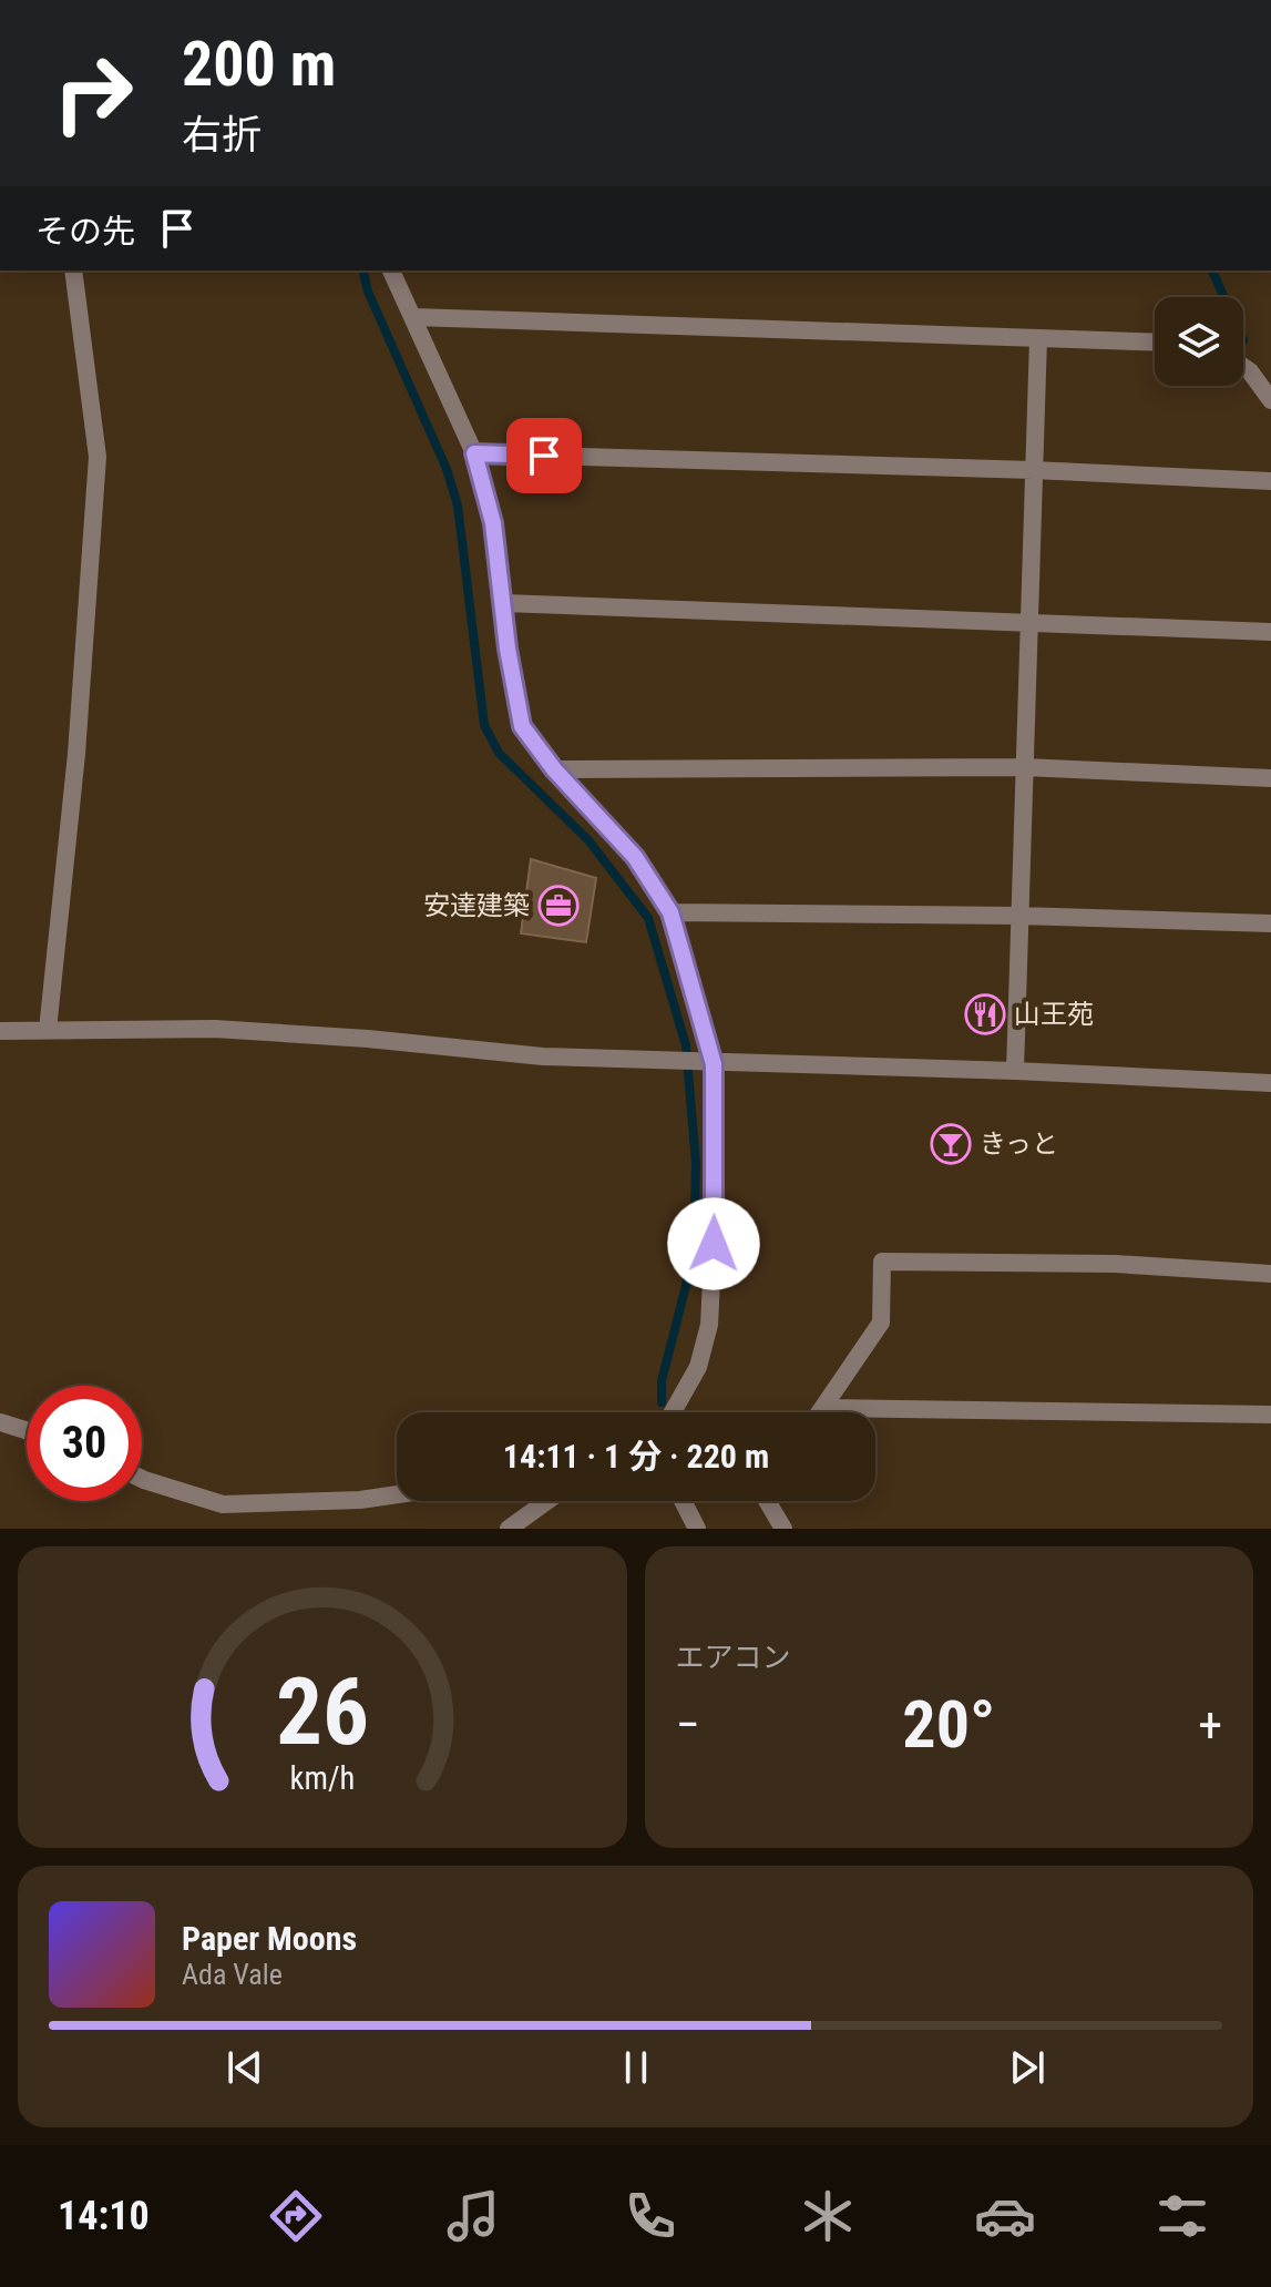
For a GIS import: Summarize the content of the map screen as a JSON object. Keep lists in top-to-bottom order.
{
  "places": {
    "office": ["安達建築"],
    "restaurant": ["山王苑"],
    "bar": ["きっと"]
  },
  "page": {
    "turn": ["200 m", "右折"],
    "then": "その先",
    "limit": "30",
    "trip": "14:11 · 1 分 · 220 m",
    "tile": "エアコン",
    "heat": ["−", "20°", "+"],
    "song": ["Paper Moons", "Ada Vale"],
    "tabs": "14:10",
    "gauge": ["26", "km/h"]
  }
}
